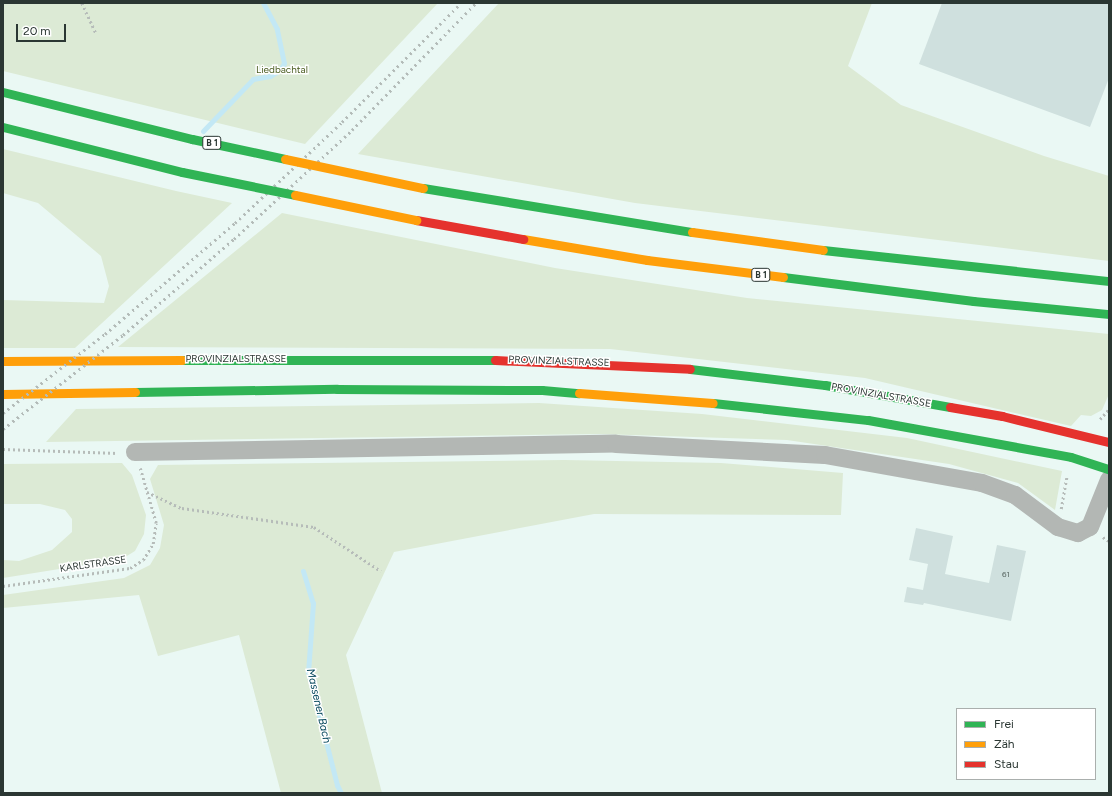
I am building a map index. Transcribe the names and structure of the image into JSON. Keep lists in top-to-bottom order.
{
  "streets": {
    "main road": ["B 1", "PROVINZIALSTRASSE"],
    "path": ["KARLSTRASSE"]
  },
  "water": ["Massener Bach"],
  "parks": ["Liedbachtal"],
  "house_numbers": ["61"],
  "legend": ["Frei", "Zäh", "Stau"],
  "scale_bar": "20 m"
}
